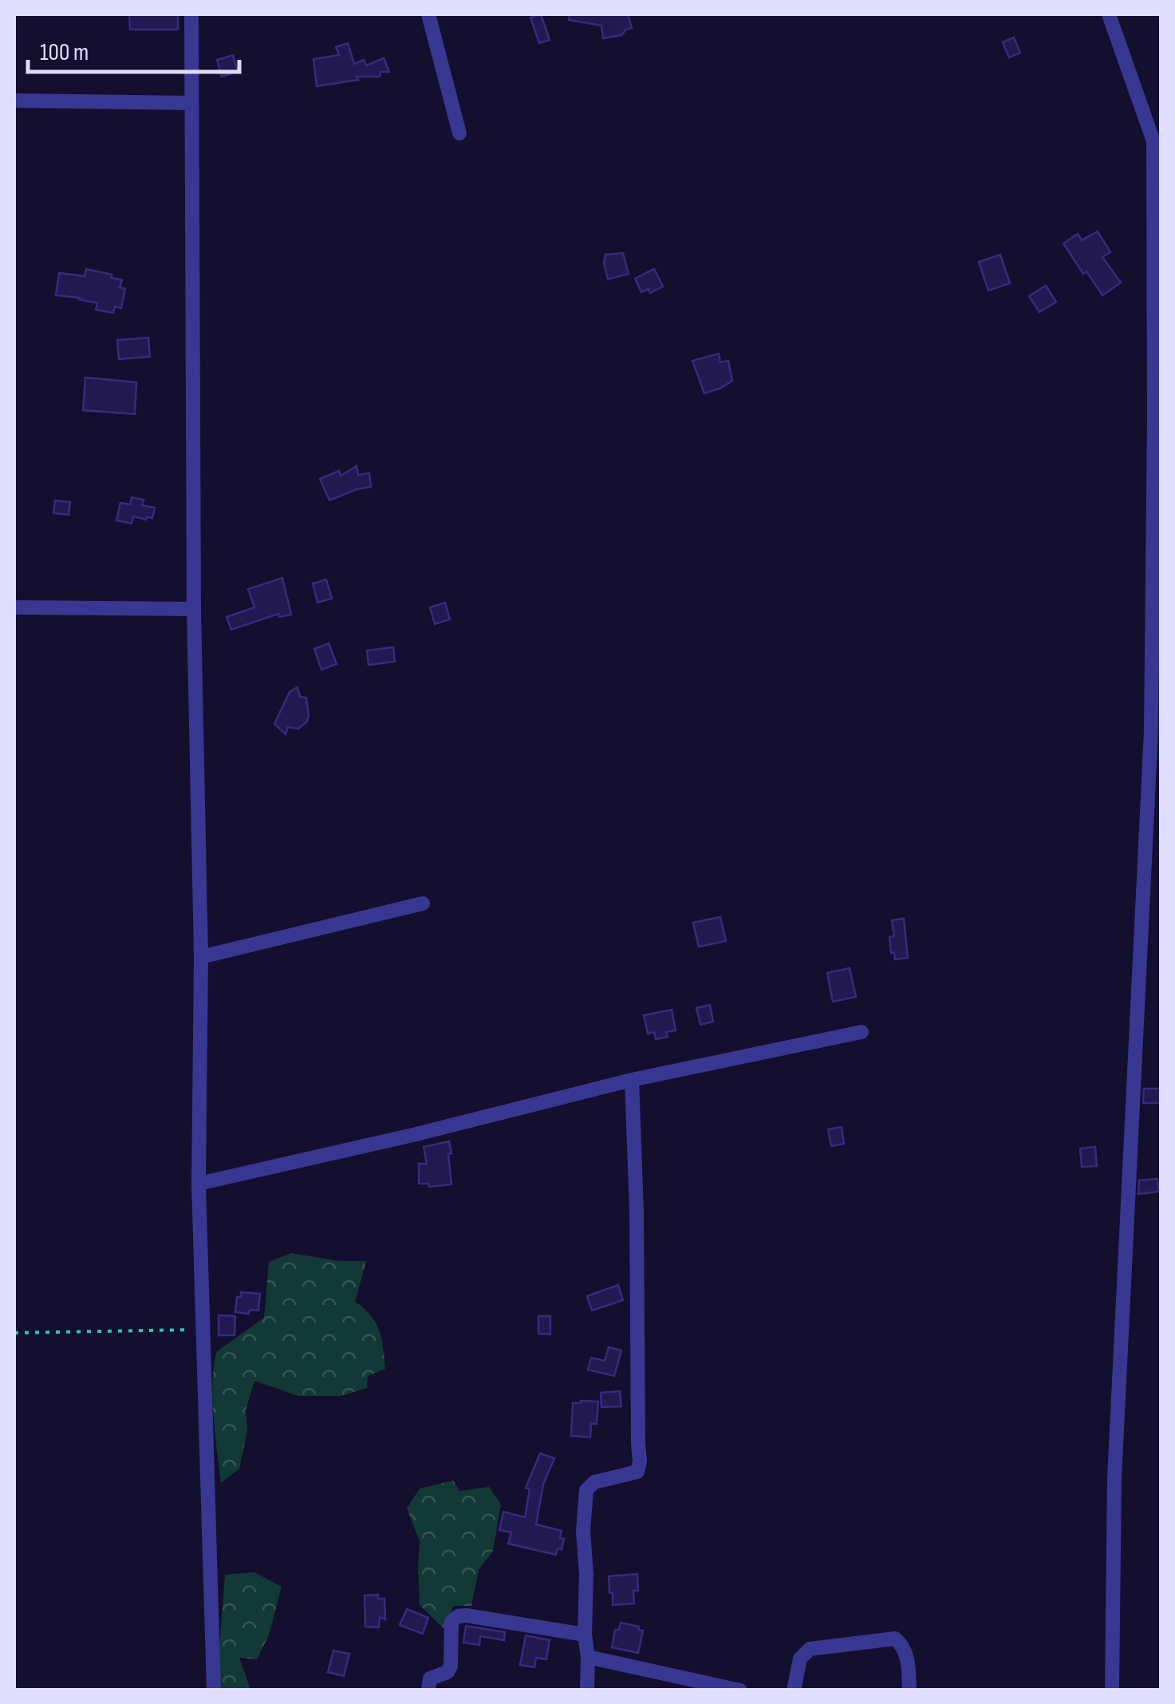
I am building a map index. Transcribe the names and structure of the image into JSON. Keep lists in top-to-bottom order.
{
  "scale_bar": "100 m"
}
